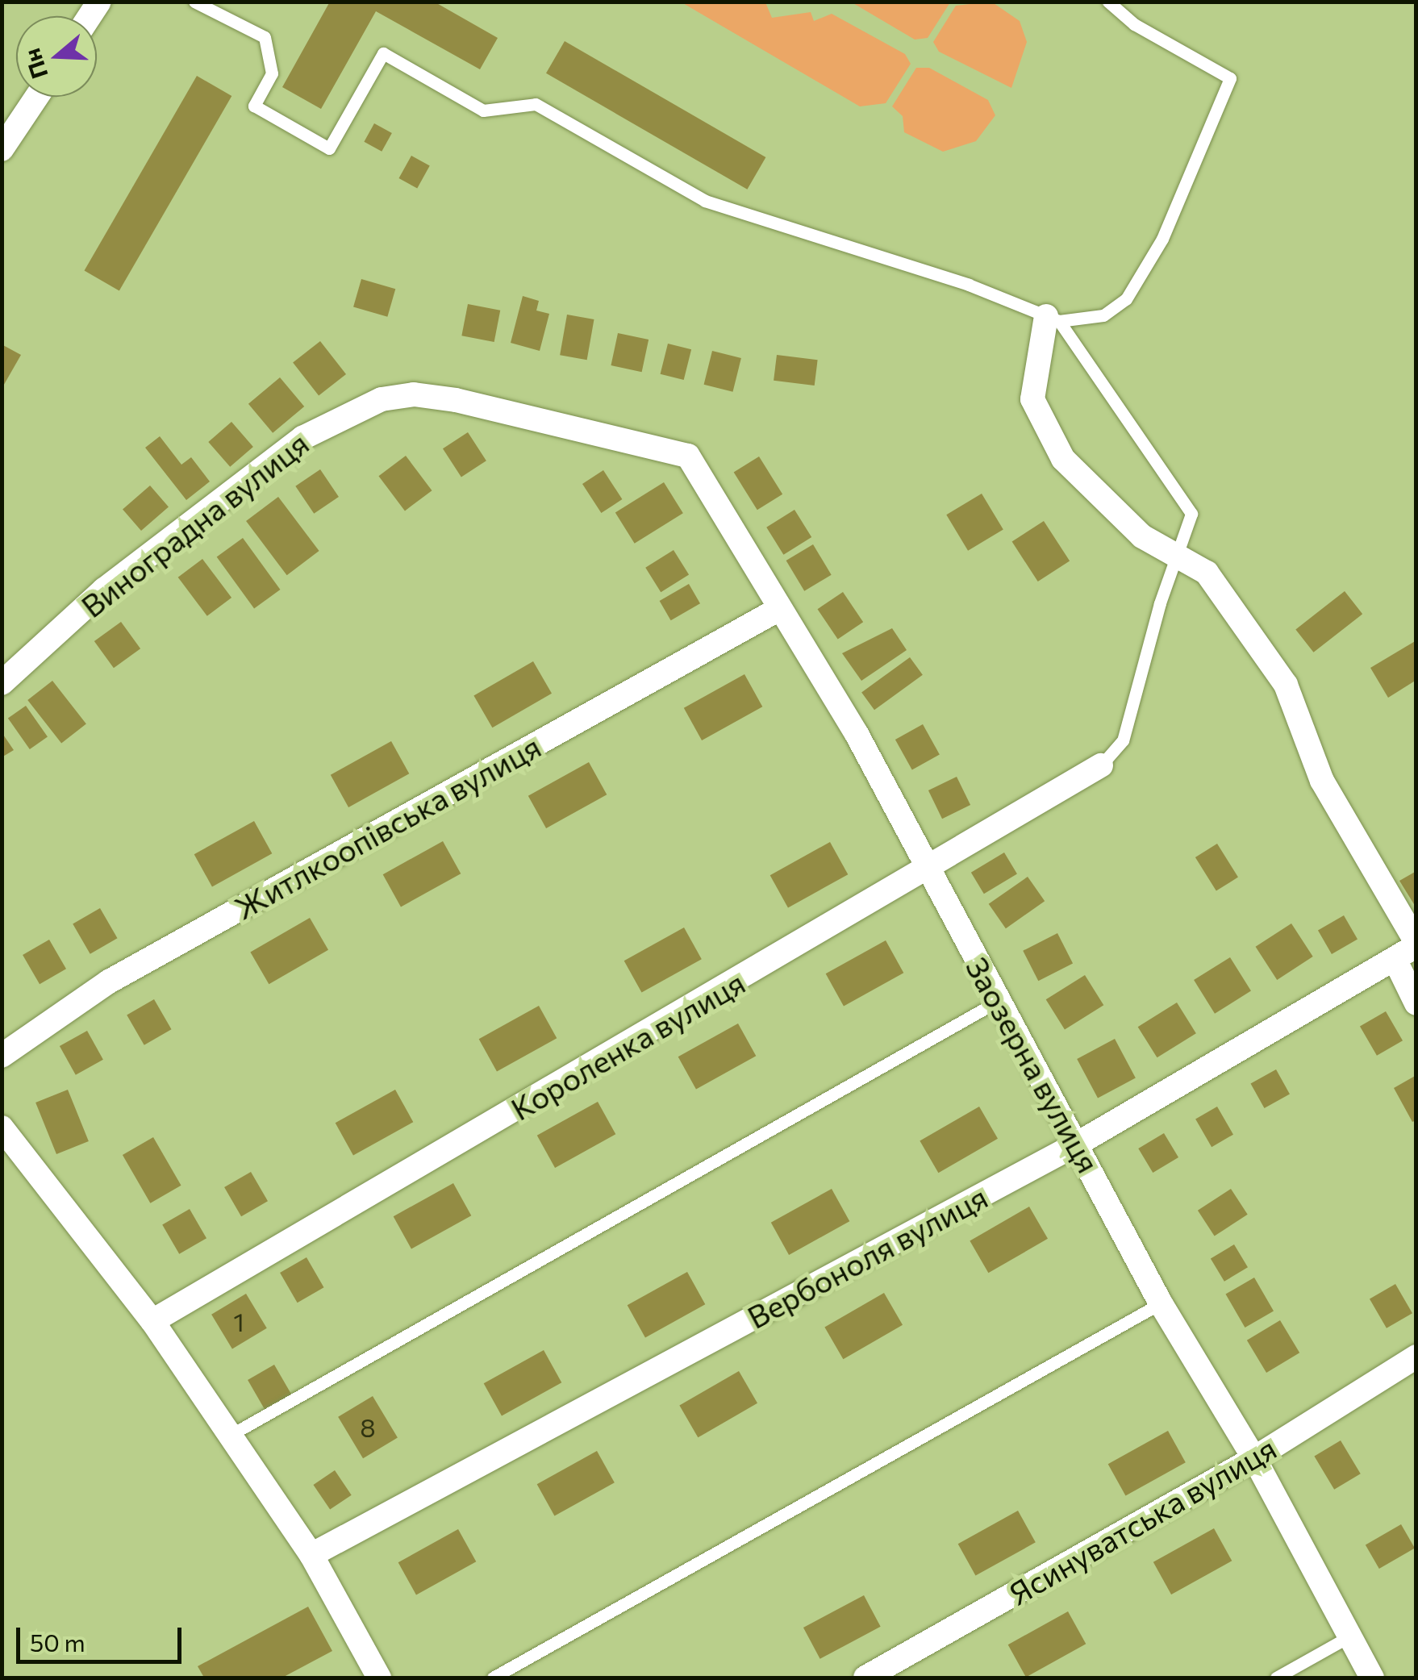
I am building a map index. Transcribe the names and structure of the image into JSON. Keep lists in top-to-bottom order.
{
  "streets": {
    "street": [
      "Виноградна вулиця",
      "Житлкоопівська вулиця",
      "Короленка вулиця",
      "Заозерна вулиця",
      "Вербоноля вулиця",
      "Ясинуватська вулиця"
    ]
  },
  "crossings": [
    ["Виноградна вулиця", "Заозерна вулиця"],
    ["Житлкоопівська вулиця", "Заозерна вулиця"],
    ["Короленка вулиця", "Заозерна вулиця"],
    ["Заозерна вулиця", "Вербоноля вулиця"],
    ["Заозерна вулиця", "Ясинуватська вулиця"]
  ],
  "house_numbers": ["1", "8"],
  "scale_bar": "50 m",
  "north": "left"
}
